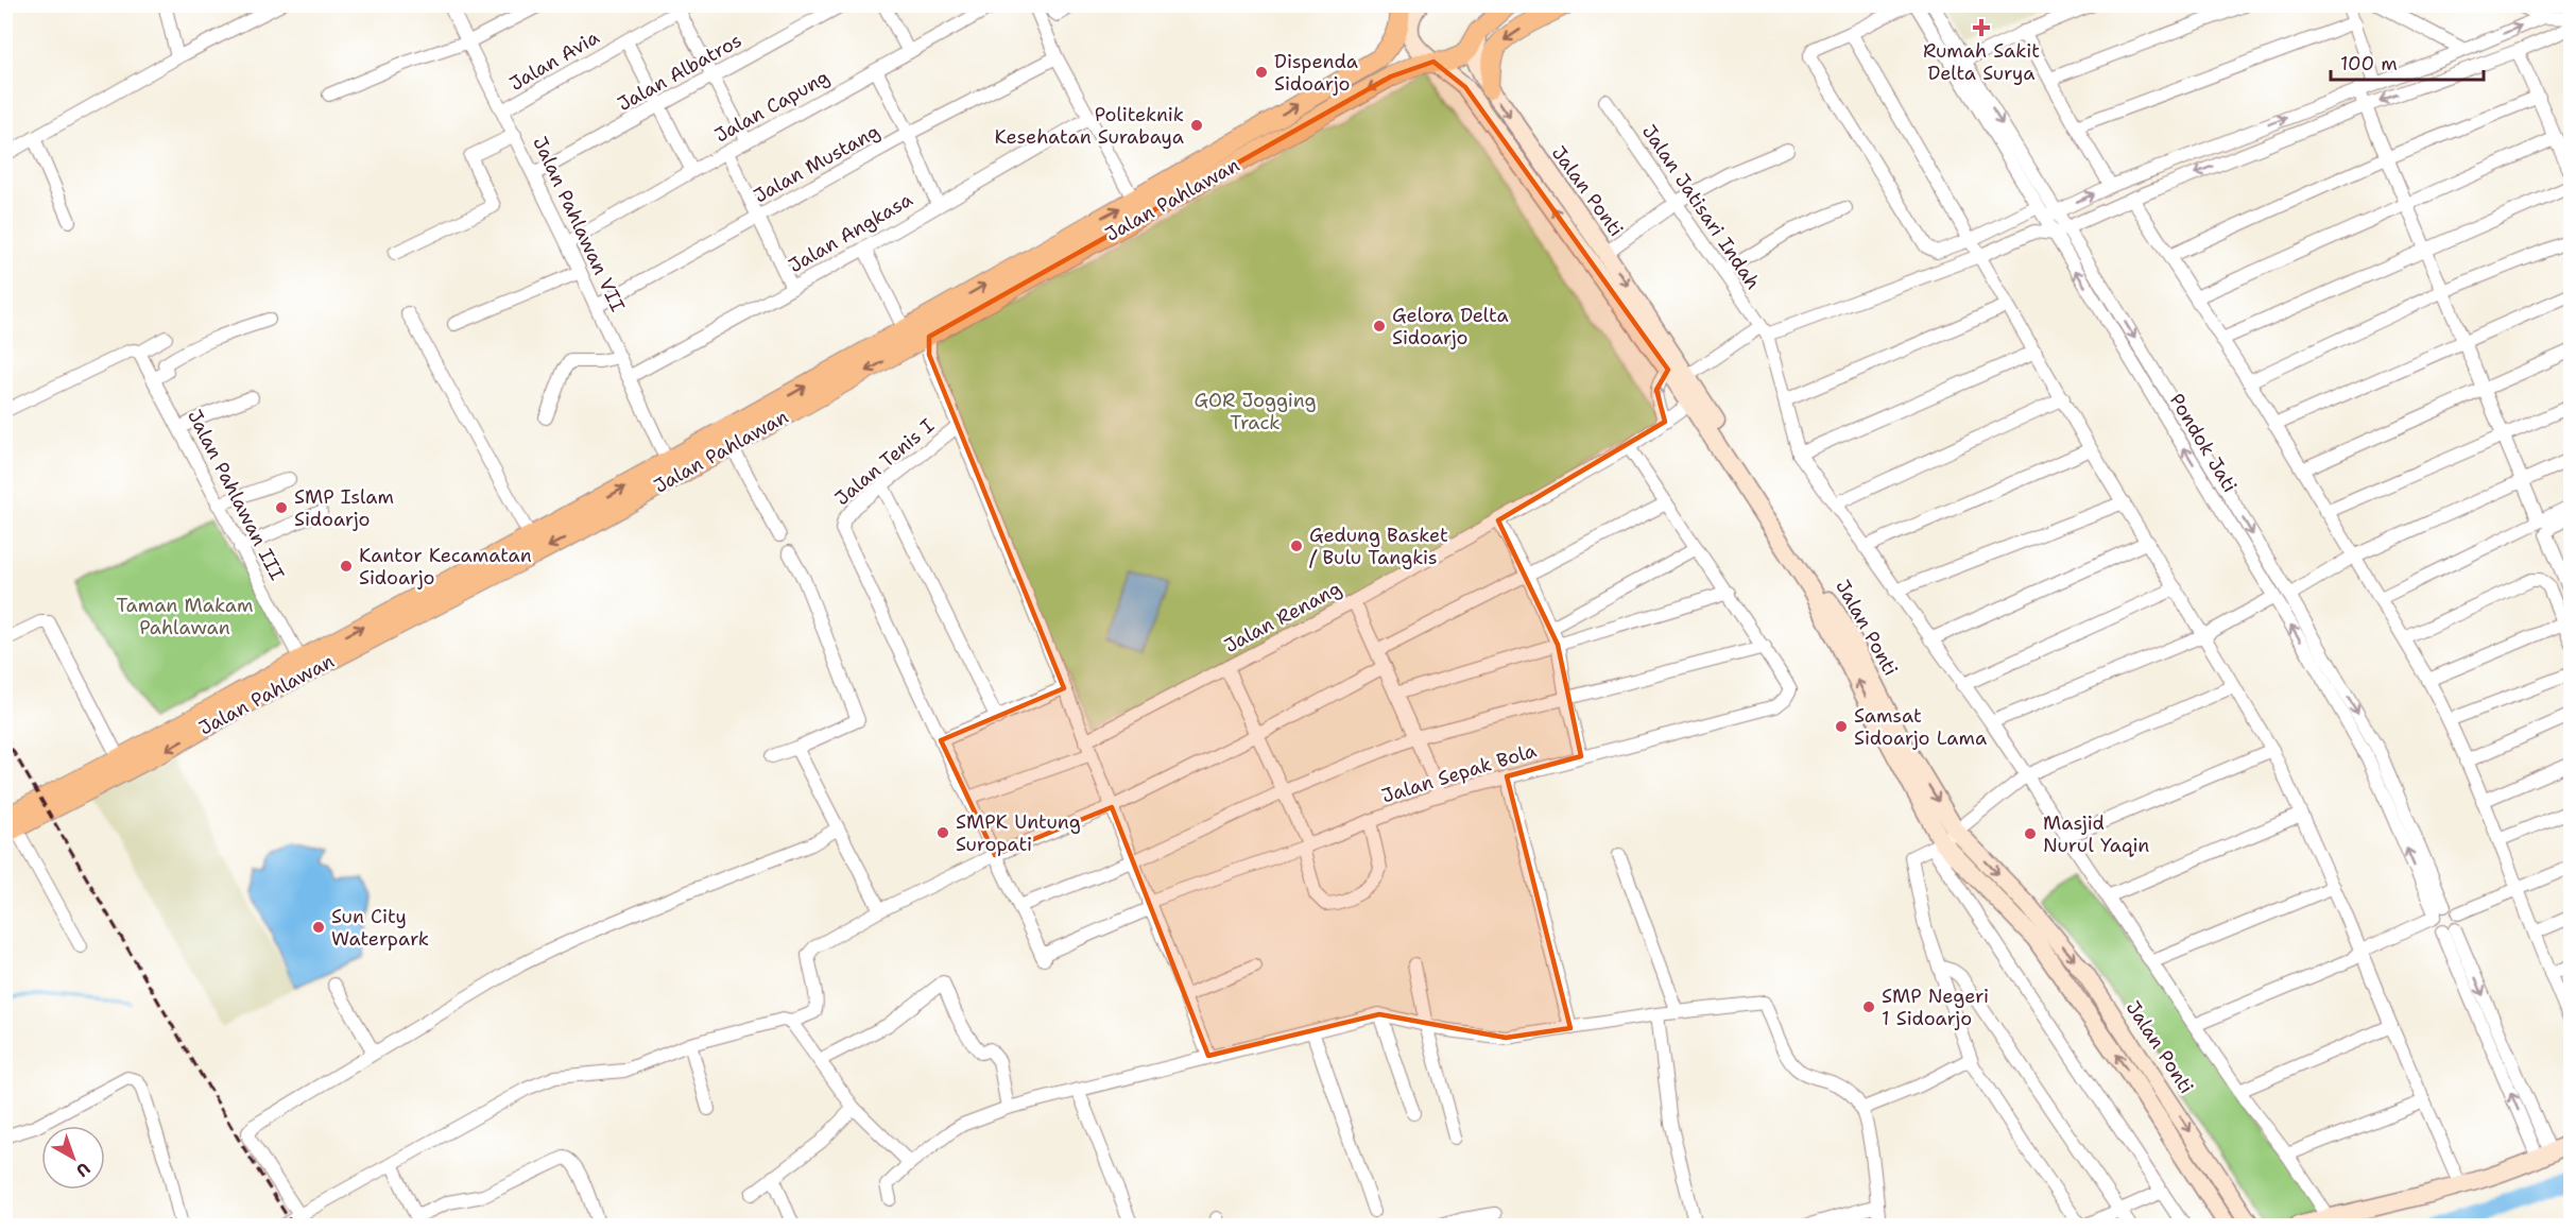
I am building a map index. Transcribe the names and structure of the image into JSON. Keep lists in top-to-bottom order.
{
  "streets": {
    "main road": ["Jalan Ponti", "Jalan Pahlawan"],
    "street": [
      "Jalan Avia",
      "Jalan Albatros",
      "Jalan Capung",
      "Jalan Mustang",
      "Jalan Jatisari Indah",
      "Jalan Pahlawan VII",
      "Jalan Angkasa",
      "Pondok Jati",
      "Jalan Tenis I",
      "Jalan Pahlawan III",
      "Jalan Renang",
      "Jalan Sepak Bola"
    ]
  },
  "crossings": [
    ["Jalan Avia", "Jalan Pahlawan VII"],
    ["Jalan Albatros", "Jalan Pahlawan VII"],
    ["Jalan Capung", "Jalan Pahlawan VII"],
    ["Jalan Mustang", "Jalan Pahlawan VII"],
    ["Jalan Ponti", "Jalan Pahlawan"],
    ["Jalan Ponti", "Jalan Renang"],
    ["Jalan Pahlawan", "Jalan Pahlawan VII"],
    ["Jalan Pahlawan", "Jalan Pahlawan III"],
    ["Jalan Pahlawan VII", "Jalan Angkasa"]
  ],
  "parks": ["GOR Jogging Track", "Taman Makam Pahlawan"],
  "places": {
    "health": ["Rumah Sakit Delta Surya"],
    "other": [
      "Dispenda Sidoarjo",
      "Politeknik Kesehatan Surabaya",
      "Gelora Delta Sidoarjo",
      "SMP Islam Sidoarjo",
      "Gedung Basket / Bulu Tangkis",
      "Kantor Kecamatan Sidoarjo",
      "Samsat Sidoarjo Lama",
      "SMPK Untung Suropati",
      "Masjid Nurul Yaqin",
      "Sun City Waterpark",
      "SMP Negeri 1 Sidoarjo"
    ]
  },
  "scale_bar": "100 m",
  "north": "bottom right"
}
